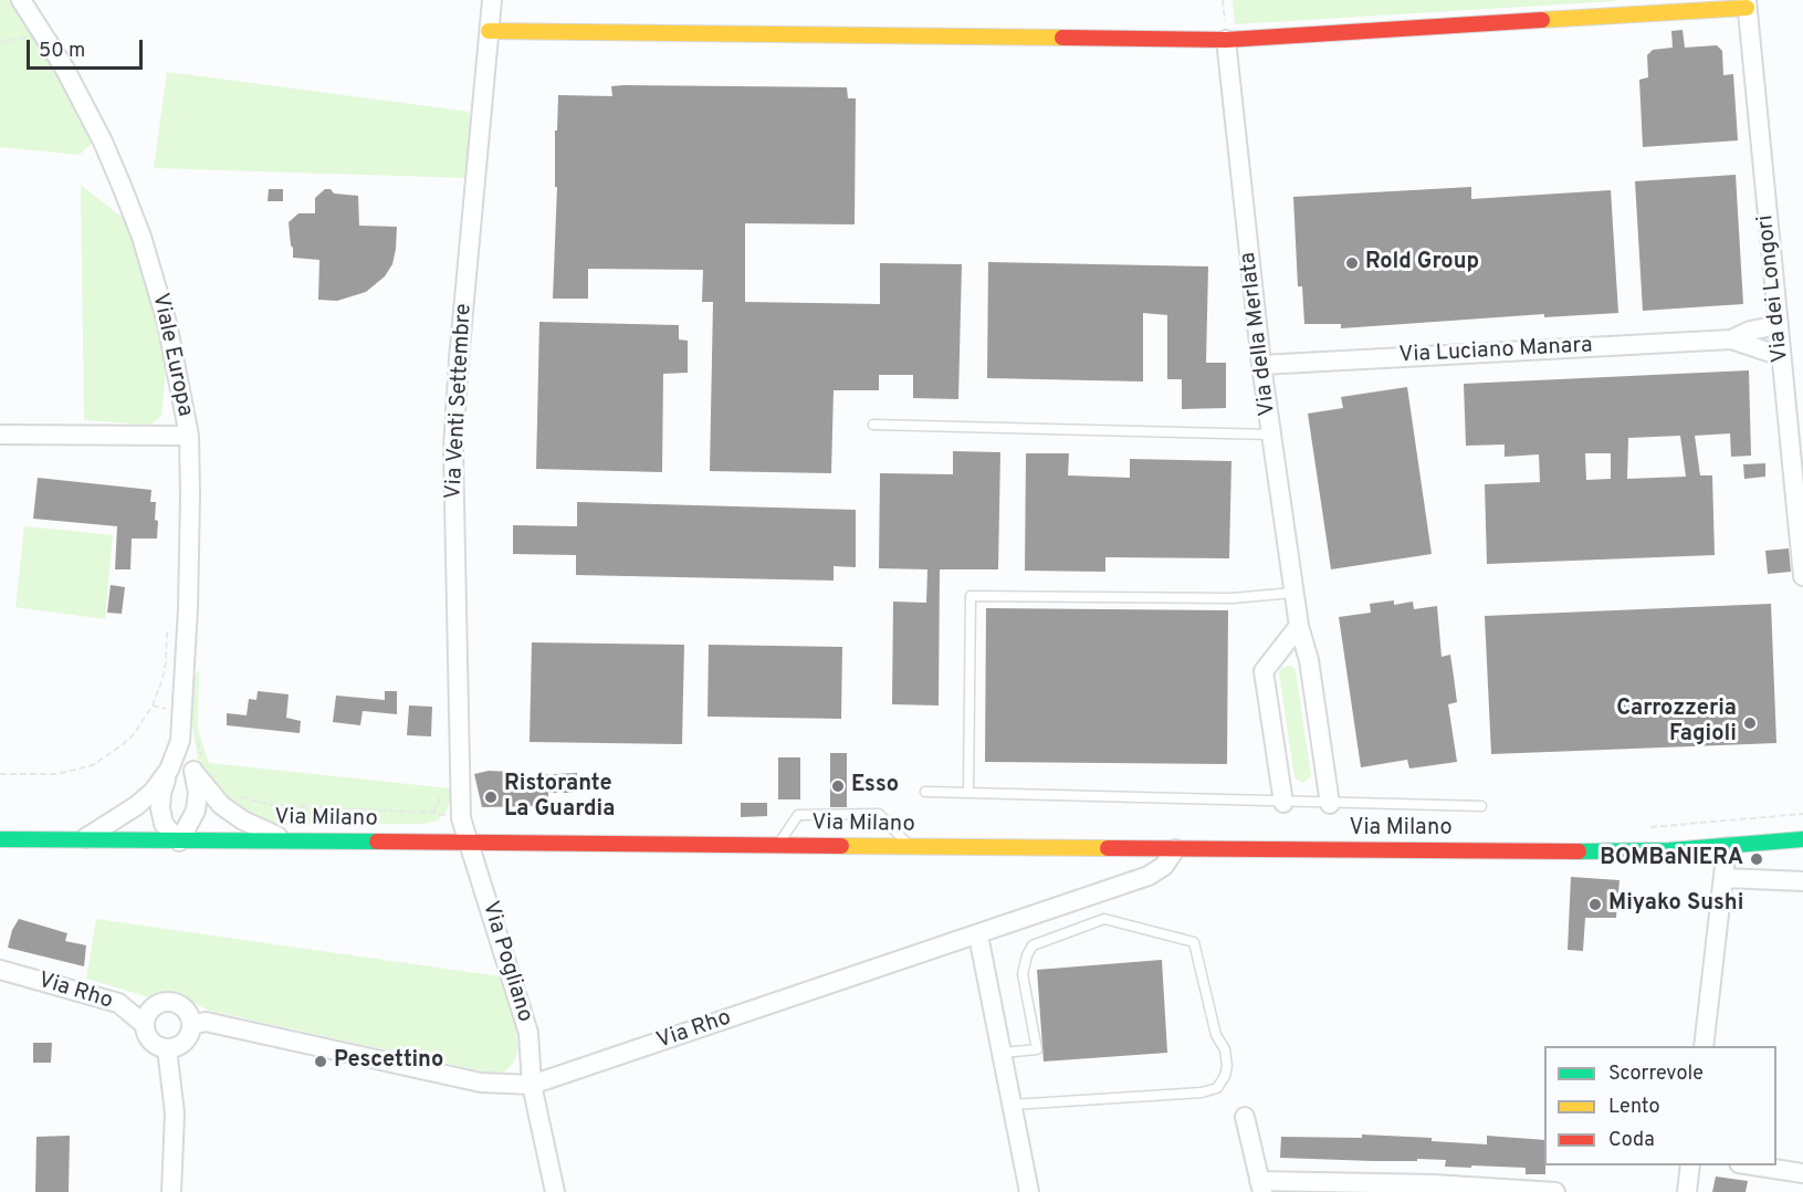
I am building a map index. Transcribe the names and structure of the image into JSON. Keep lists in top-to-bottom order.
{
  "streets": {
    "main road": ["Via Milano"],
    "street": [
      "Via dei Longori",
      "Via della Merlata",
      "Via Luciano Manara",
      "Viale Europa",
      "Via Venti Settembre",
      "Via Pogliano",
      "Via Rho"
    ]
  },
  "crossings": [
    ["Via dei Longori", "Via Luciano Manara"],
    ["Via della Merlata", "Via Luciano Manara"],
    ["Viale Europa", "Via Milano"],
    ["Via Venti Settembre", "Via Milano"],
    ["Via Venti Settembre", "Via Pogliano"],
    ["Via Milano", "Via Pogliano"],
    ["Via Milano", "Via Rho"],
    ["Via Pogliano", "Via Rho"]
  ],
  "places": [
    "Rold Group",
    "Carrozzeria Fagioli",
    "Esso",
    "Ristorante La Guardia",
    "BOMBaNIERA",
    "Miyako Sushi",
    "Pescettino"
  ],
  "legend": ["Scorrevole", "Lento", "Coda"],
  "scale_bar": "50 m"
}
